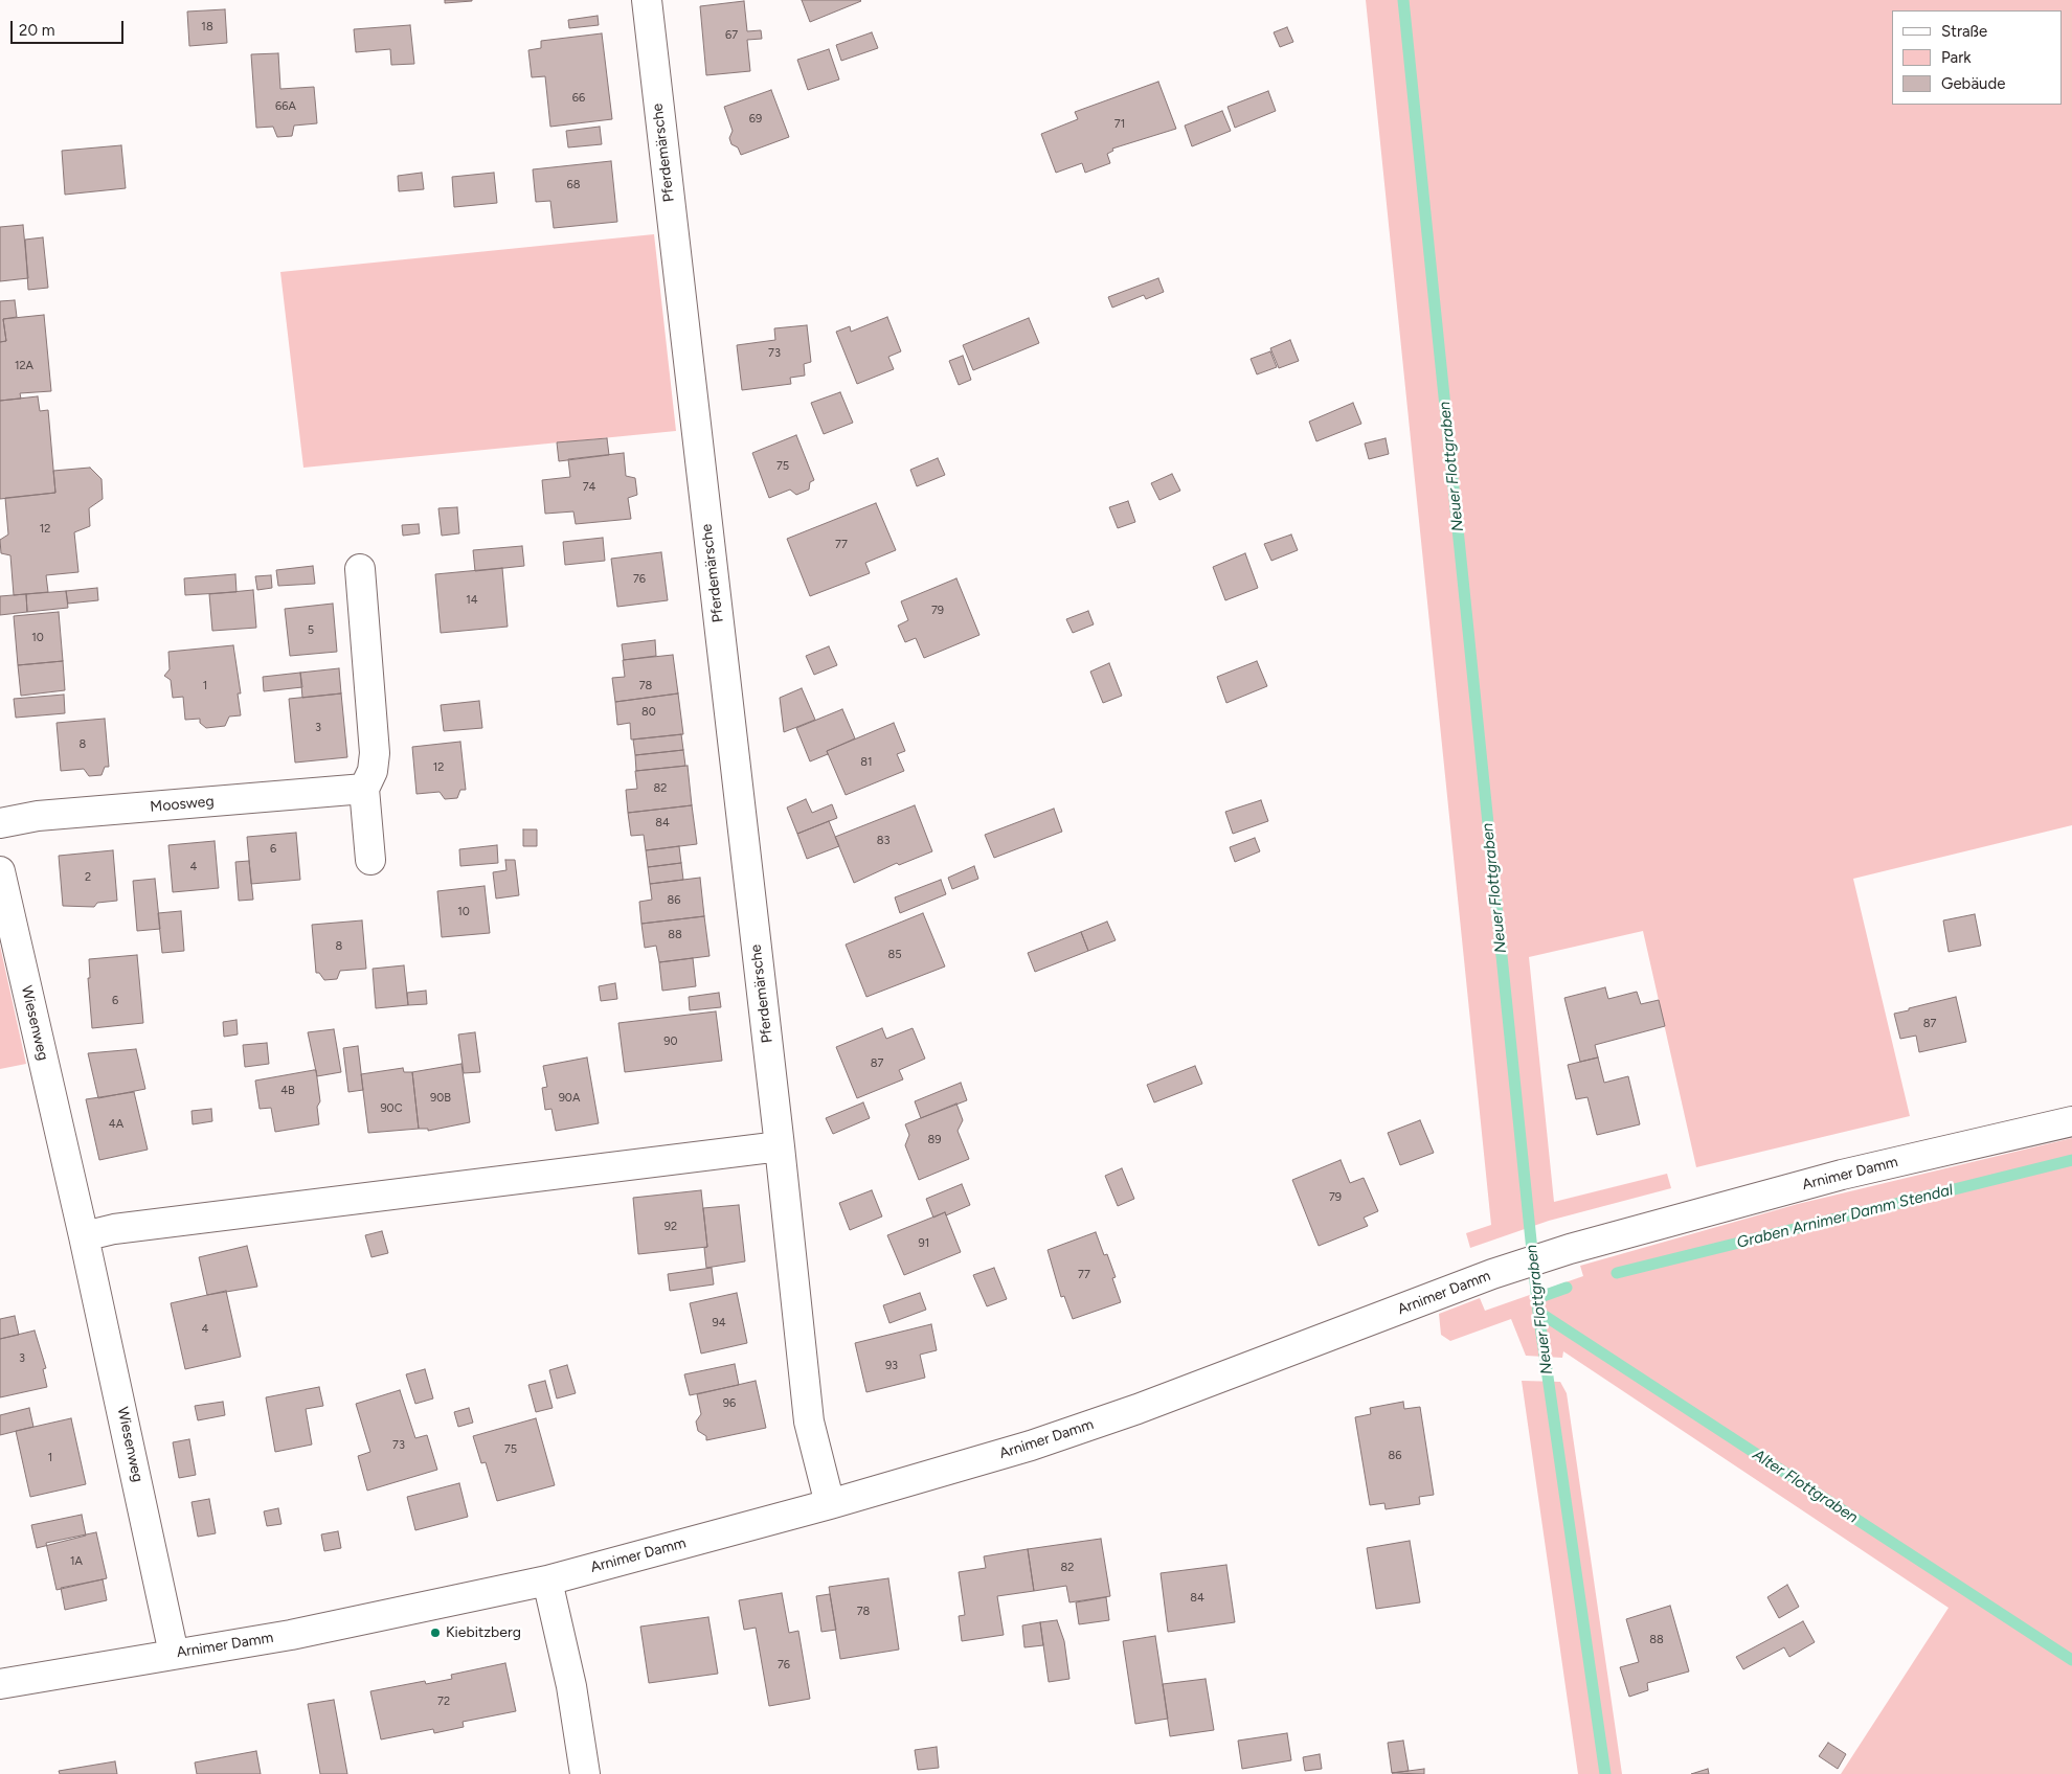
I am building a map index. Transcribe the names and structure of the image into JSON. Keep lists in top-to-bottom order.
{
  "streets": {
    "street": [
      "Pferdemärsche",
      "Moosweg",
      "Wiesenweg",
      "Arnimer Damm"
    ]
  },
  "crossings": [
    ["Pferdemärsche", "Arnimer Damm"],
    ["Wiesenweg", "Arnimer Damm"]
  ],
  "water": ["Neuer Flottgraben", "Graben Arnimer Damm Stendal", "Alter Flottgraben"],
  "places": ["Kiebitzberg"],
  "house_numbers": [
    "18",
    "67",
    "66",
    "66A",
    "69",
    "71",
    "68",
    "73",
    "12A",
    "75",
    "74",
    "12",
    "77",
    "76",
    "14",
    "79",
    "5",
    "10",
    "1",
    "78",
    "80",
    "3",
    "8",
    "81",
    "12",
    "82",
    "84",
    "83",
    "6",
    "4",
    "2",
    "86",
    "10",
    "88",
    "8",
    "85",
    "6",
    "87",
    "90",
    "87",
    "4B",
    "90B",
    "90A",
    "90C",
    "4A",
    "89",
    "79",
    "92",
    "91",
    "77",
    "94",
    "4",
    "3",
    "93",
    "96",
    "73",
    "75",
    "86",
    "1",
    "1A",
    "82",
    "84",
    "78",
    "88",
    "76",
    "72"
  ],
  "legend": ["Straße", "Park", "Gebäude"],
  "scale_bar": "20 m"
}
